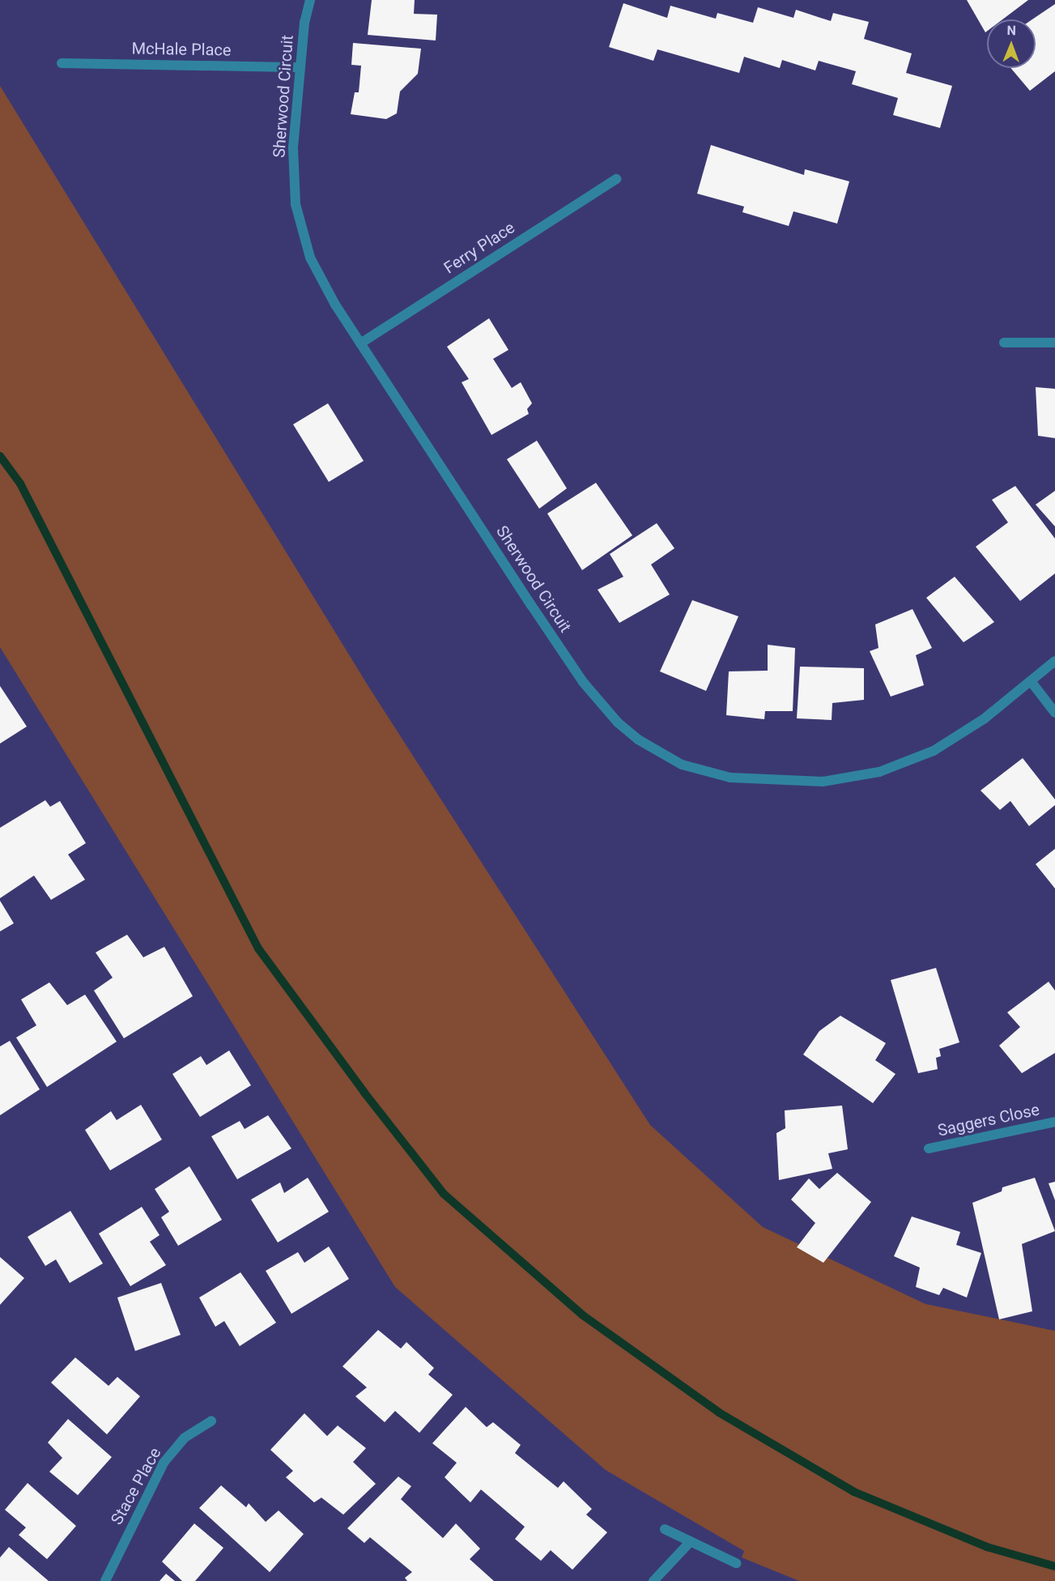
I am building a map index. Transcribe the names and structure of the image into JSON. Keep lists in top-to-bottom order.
{
  "streets": {
    "street": [
      "McHale Place",
      "Sherwood Circuit",
      "Ferry Place",
      "Saggers Close",
      "Stace Place"
    ]
  },
  "crossings": [
    ["McHale Place", "Sherwood Circuit"],
    ["Sherwood Circuit", "Ferry Place"]
  ],
  "north": "top"
}
